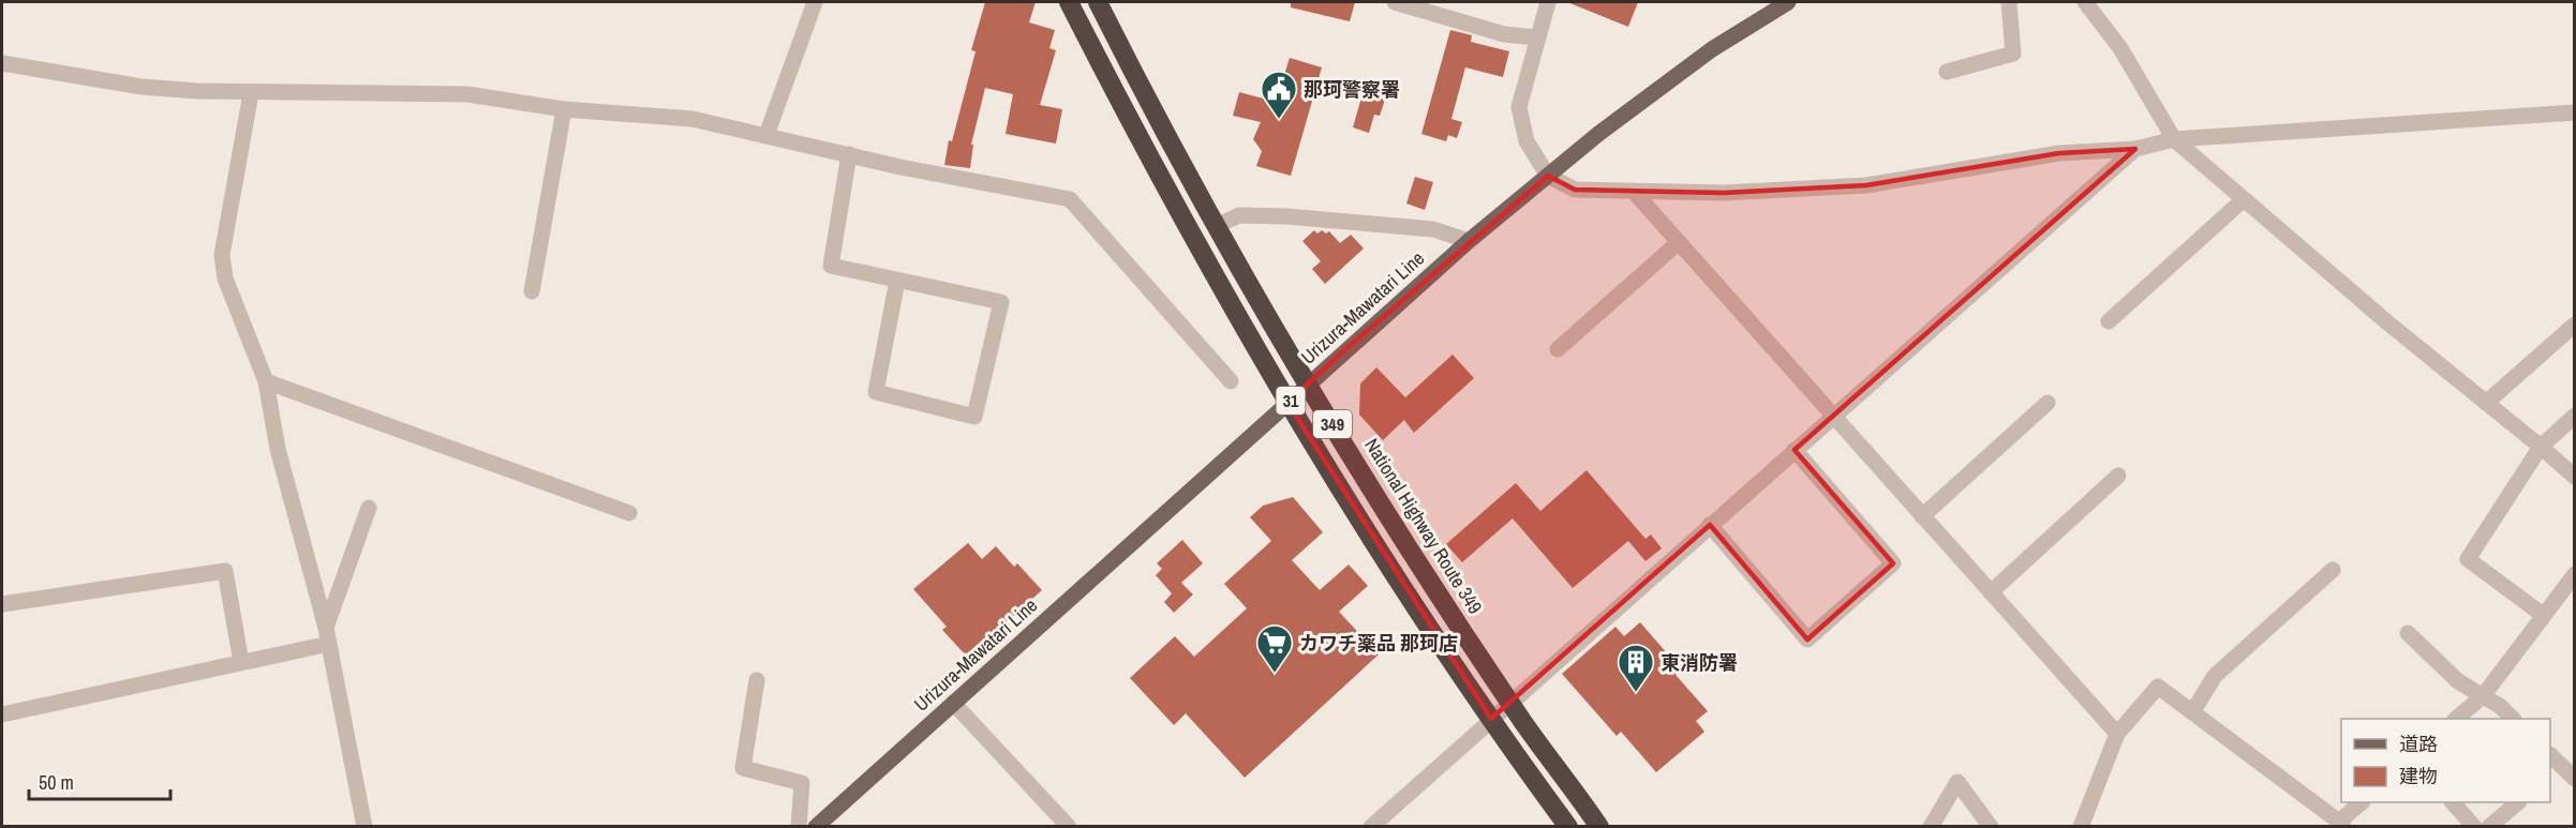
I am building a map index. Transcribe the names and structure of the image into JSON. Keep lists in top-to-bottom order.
{
  "streets": {
    "highway": ["349", "National Highway Route 349"],
    "main road": ["Urizura-Mawatari Line", "31"]
  },
  "crossings": [
    ["Urizura-Mawatari Line", "349"],
    ["Urizura-Mawatari Line", "National Highway Route 349"]
  ],
  "places": {
    "public building": ["那珂警察署"],
    "supermarket": ["カワチ薬品 那珂店"],
    "building": ["東消防署"]
  },
  "legend": ["道路", "建物"],
  "scale_bar": "50 m"
}
